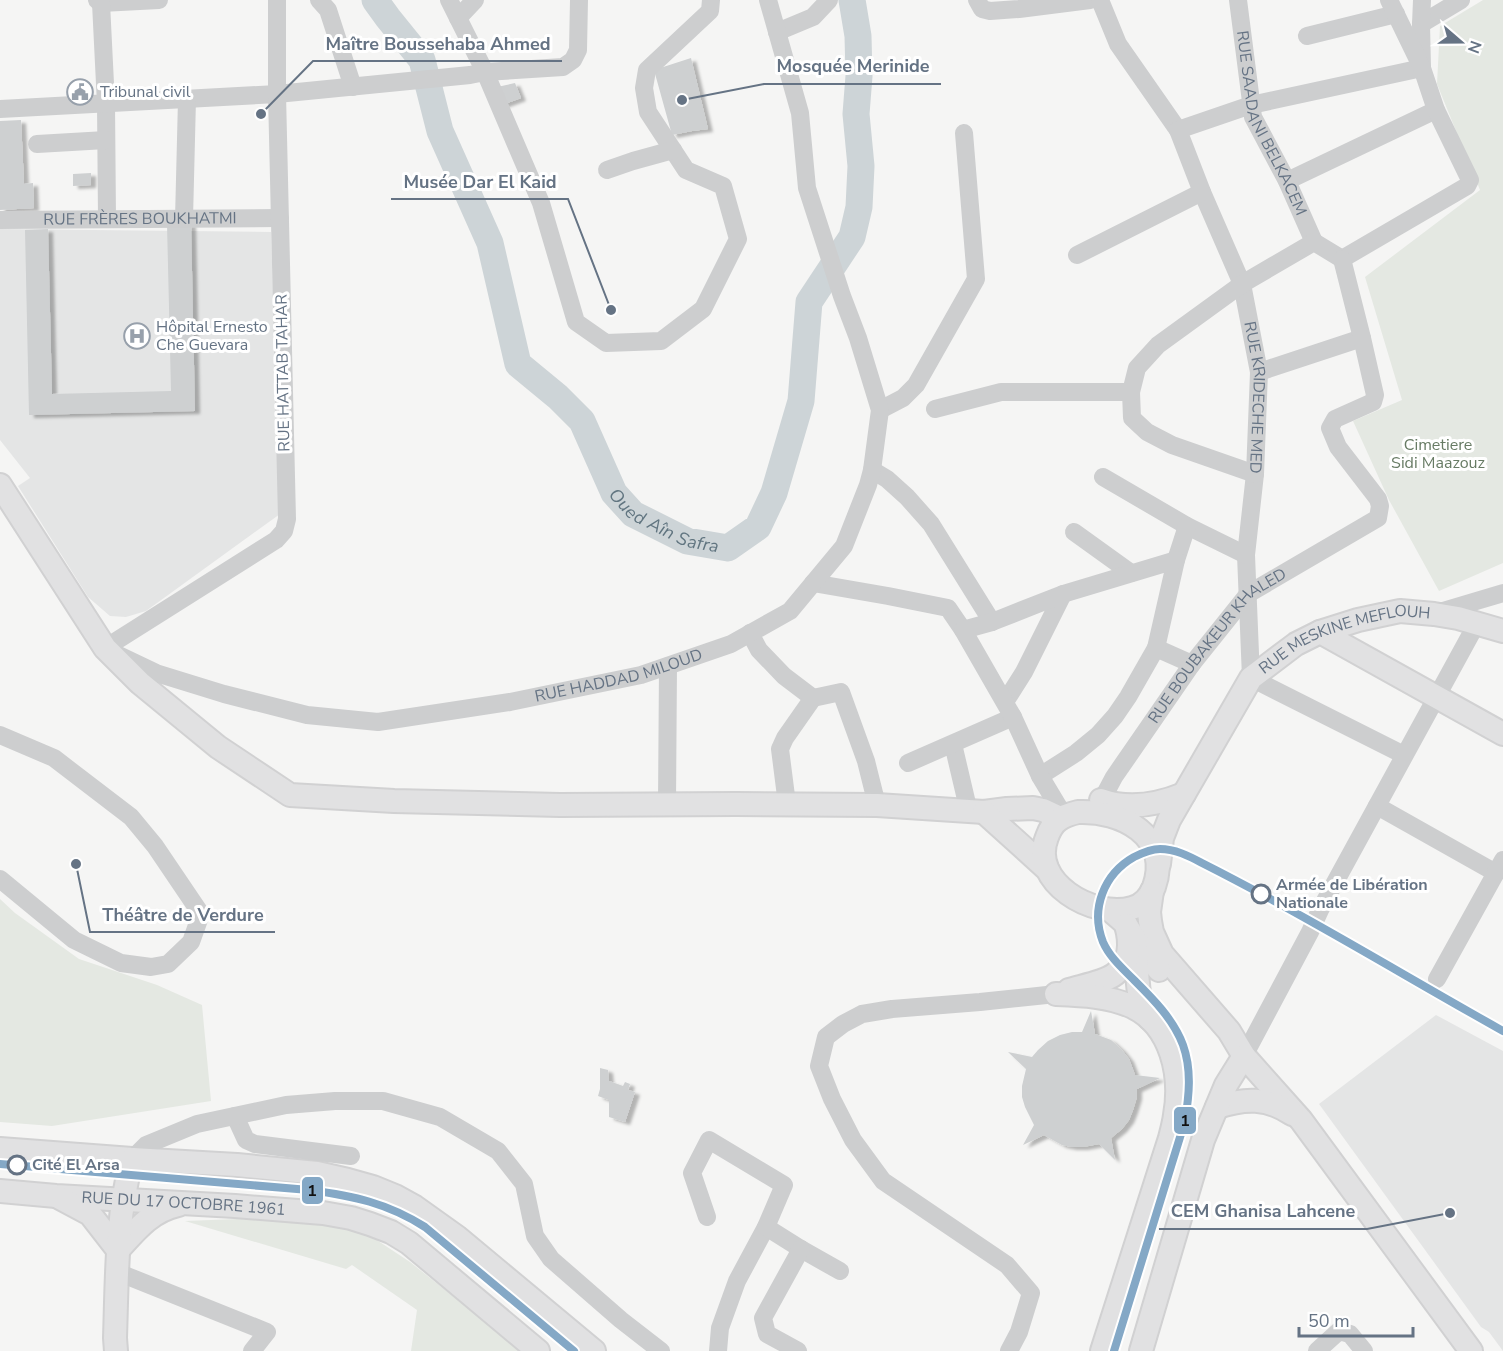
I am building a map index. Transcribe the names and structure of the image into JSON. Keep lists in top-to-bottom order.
{
  "streets": {
    "main road": ["RUE MESKINE MEFLOUH", "RUE DU 17 OCTOBRE 1961"],
    "street": [
      "RUE SAADANI BELKACEM",
      "RUE FRÈRES BOUKHATMI",
      "RUE HATTAB TAHAR",
      "RUE KRIDECHE MED",
      "RUE BOUBAKEUR KHALED",
      "RUE HADDAD MILOUD"
    ]
  },
  "crossings": [
    ["RUE FRÈRES BOUKHATMI", "RUE HATTAB TAHAR"],
    ["RUE HATTAB TAHAR", "RUE HADDAD MILOUD"],
    ["RUE KRIDECHE MED", "RUE MESKINE MEFLOUH"],
    ["RUE KRIDECHE MED", "RUE BOUBAKEUR KHALED"],
    ["RUE MESKINE MEFLOUH", "RUE BOUBAKEUR KHALED"]
  ],
  "water": ["Oued Aîn Safra"],
  "parks": ["Cimetiere Sidi Maazouz"],
  "places": {
    "public building": ["Tribunal civil"],
    "other": [
      "Mosquée Merinide",
      "Maître Boussehaba Ahmed",
      "Musée Dar El Kaid",
      "Théâtre de Verdure",
      "Armée de Libération Nationale",
      "Cité El Arsa",
      "CEM Ghanisa Lahcene"
    ],
    "hospital": ["Hôpital Ernesto Che Guevara"]
  },
  "lines": ["transit line 1"],
  "scale_bar": "50 m",
  "north": "right"
}
